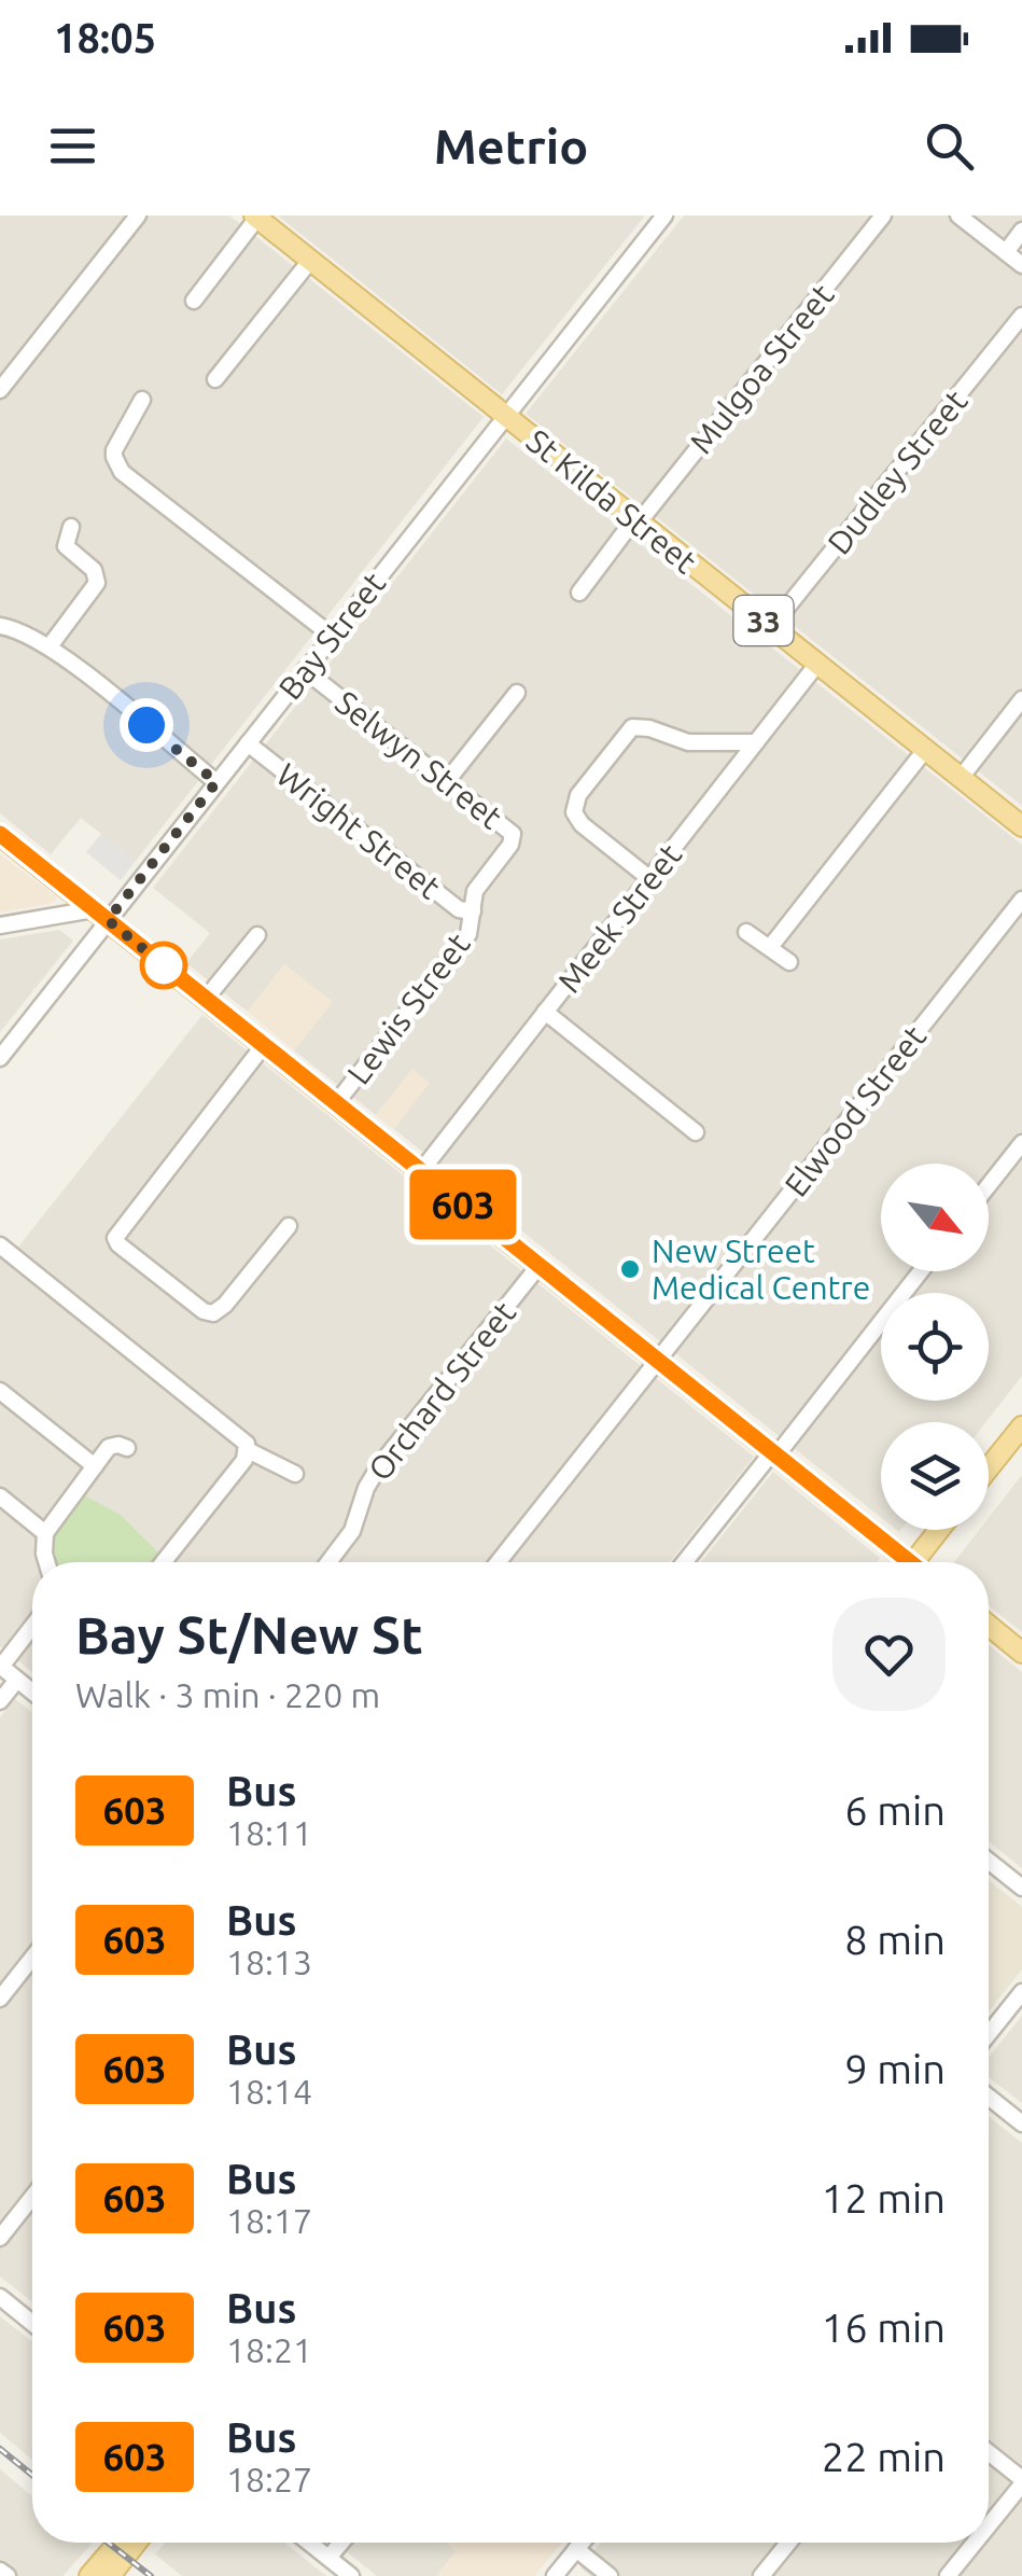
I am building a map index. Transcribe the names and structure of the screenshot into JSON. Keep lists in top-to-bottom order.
{
  "streets": {
    "main road": ["St Kilda Street", "33"],
    "street": [
      "Mulgoa Street",
      "Dudley Street",
      "Bay Street",
      "Selwyn Street",
      "Wright Street",
      "Meek Street",
      "Lewis Street",
      "Elwood Street",
      "Orchard Street"
    ]
  },
  "crossings": [
    ["Mulgoa Street", "St Kilda Street"],
    ["Dudley Street", "St Kilda Street"],
    ["St Kilda Street", "Bay Street"],
    ["St Kilda Street", "Meek Street"],
    ["Bay Street", "Selwyn Street"],
    ["Bay Street", "Wright Street"],
    ["Selwyn Street", "Wright Street"],
    ["Selwyn Street", "Lewis Street"],
    ["Wright Street", "Lewis Street"]
  ],
  "places": ["New Street Medical Centre"],
  "lines": ["bus line 603"],
  "north": "bottom right",
  "page": {
    "status": "18:05",
    "header": "Metrio",
    "on_map": "603",
    "heading": ["Bay St/New St", "Walk · 3 min · 220 m"],
    "list": [
      {
        "mark": "603",
        "name": "Bus",
        "note": "18:11",
        "value": "6 min"
      },
      {
        "mark": "603",
        "name": "Bus",
        "note": "18:13",
        "value": "8 min"
      },
      {
        "mark": "603",
        "name": "Bus",
        "note": "18:14",
        "value": "9 min"
      },
      {
        "mark": "603",
        "name": "Bus",
        "note": "18:17",
        "value": "12 min"
      },
      {
        "mark": "603",
        "name": "Bus",
        "note": "18:21",
        "value": "16 min"
      },
      {
        "mark": "603",
        "name": "Bus",
        "note": "18:27",
        "value": "22 min"
      }
    ]
  }
}
